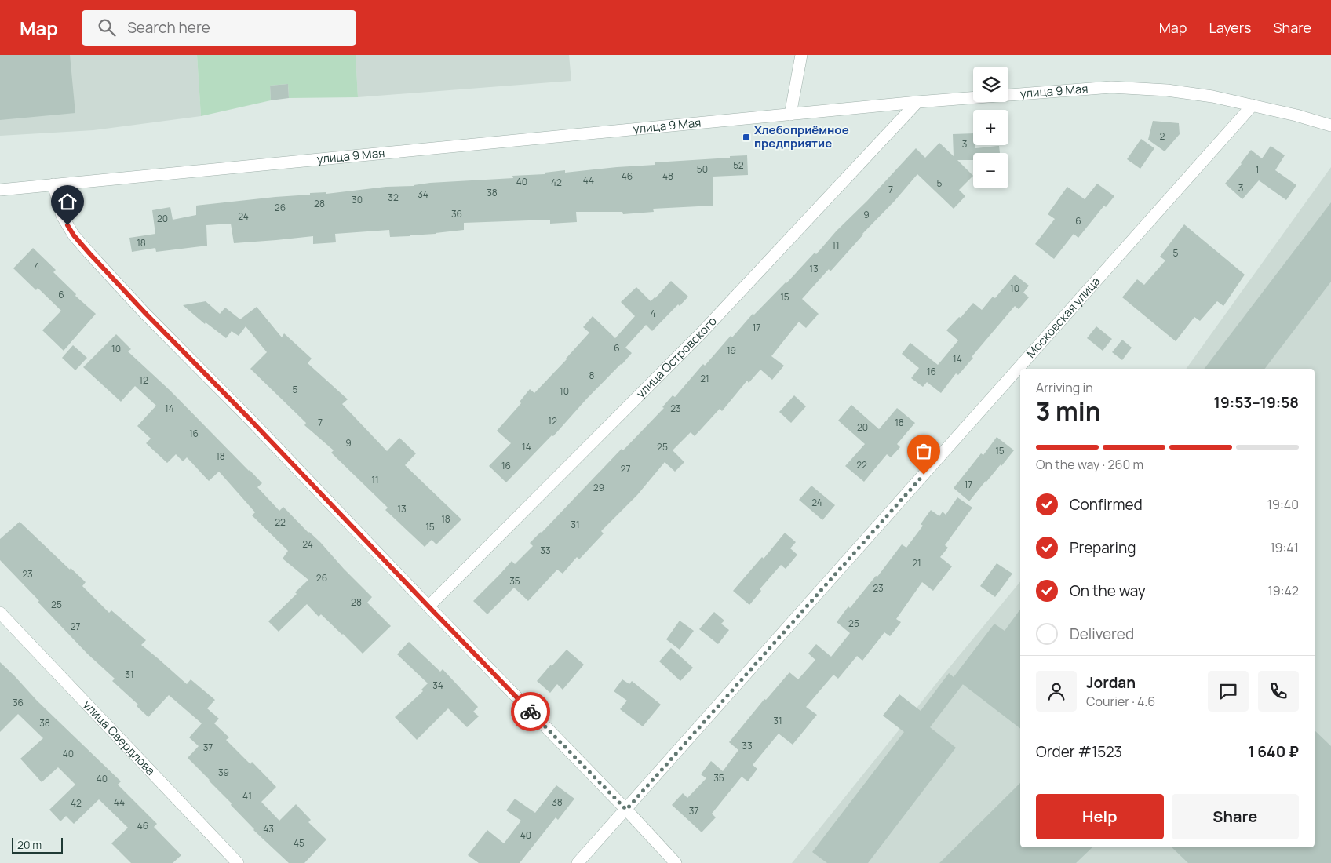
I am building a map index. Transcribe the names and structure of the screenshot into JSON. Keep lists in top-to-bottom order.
{
  "streets": {
    "street": [
      "улица 9 Мая",
      "Московская улица",
      "улица Островского",
      "улица Свердлова"
    ]
  },
  "crossings": [
    ["улица 9 Мая", "Московская улица"],
    ["улица 9 Мая", "улица Островского"]
  ],
  "places": {
    "transit": ["Хлебоприёмное предприятие"]
  },
  "house_numbers": [
    "2",
    "3",
    "52",
    "50",
    "1",
    "46",
    "48",
    "44",
    "40",
    "42",
    "5",
    "3",
    "7",
    "38",
    "34",
    "32",
    "30",
    "28",
    "26",
    "36",
    "9",
    "24",
    "20",
    "6",
    "18",
    "11",
    "5",
    "4",
    "13",
    "10",
    "6",
    "15",
    "4",
    "17",
    "6",
    "10",
    "19",
    "14",
    "16",
    "8",
    "21",
    "12",
    "5",
    "10",
    "14",
    "23",
    "12",
    "7",
    "18",
    "20",
    "16",
    "9",
    "14",
    "25",
    "15",
    "18",
    "22",
    "16",
    "27",
    "11",
    "17",
    "29",
    "24",
    "13",
    "18",
    "22",
    "31",
    "15",
    "24",
    "33",
    "21",
    "23",
    "26",
    "35",
    "23",
    "28",
    "25",
    "25",
    "27",
    "31",
    "34",
    "36",
    "31",
    "38",
    "33",
    "37",
    "40",
    "39",
    "35",
    "40",
    "41",
    "44",
    "38",
    "42",
    "37",
    "46",
    "43",
    "40",
    "45"
  ],
  "scale_bar": "20 m",
  "page": {
    "header": "Map",
    "search": "Search here",
    "nav": ["Map", "Layers", "Share"],
    "map_buttons": ["+", "−"],
    "heading": ["3 min", "Arriving in", "19:53–19:58"],
    "panel": [
      "Jordan",
      "Courier · 4.6",
      "Order #1523",
      "1 640 ₽"
    ],
    "bar": "On the way · 260 m",
    "list": [
      ["Confirmed", "19:40"],
      ["Preparing", "19:41"],
      ["On the way", "19:42"],
      "Delivered"
    ],
    "buttons": ["Help", "Share"],
    "scale": "20 m"
  }
}
